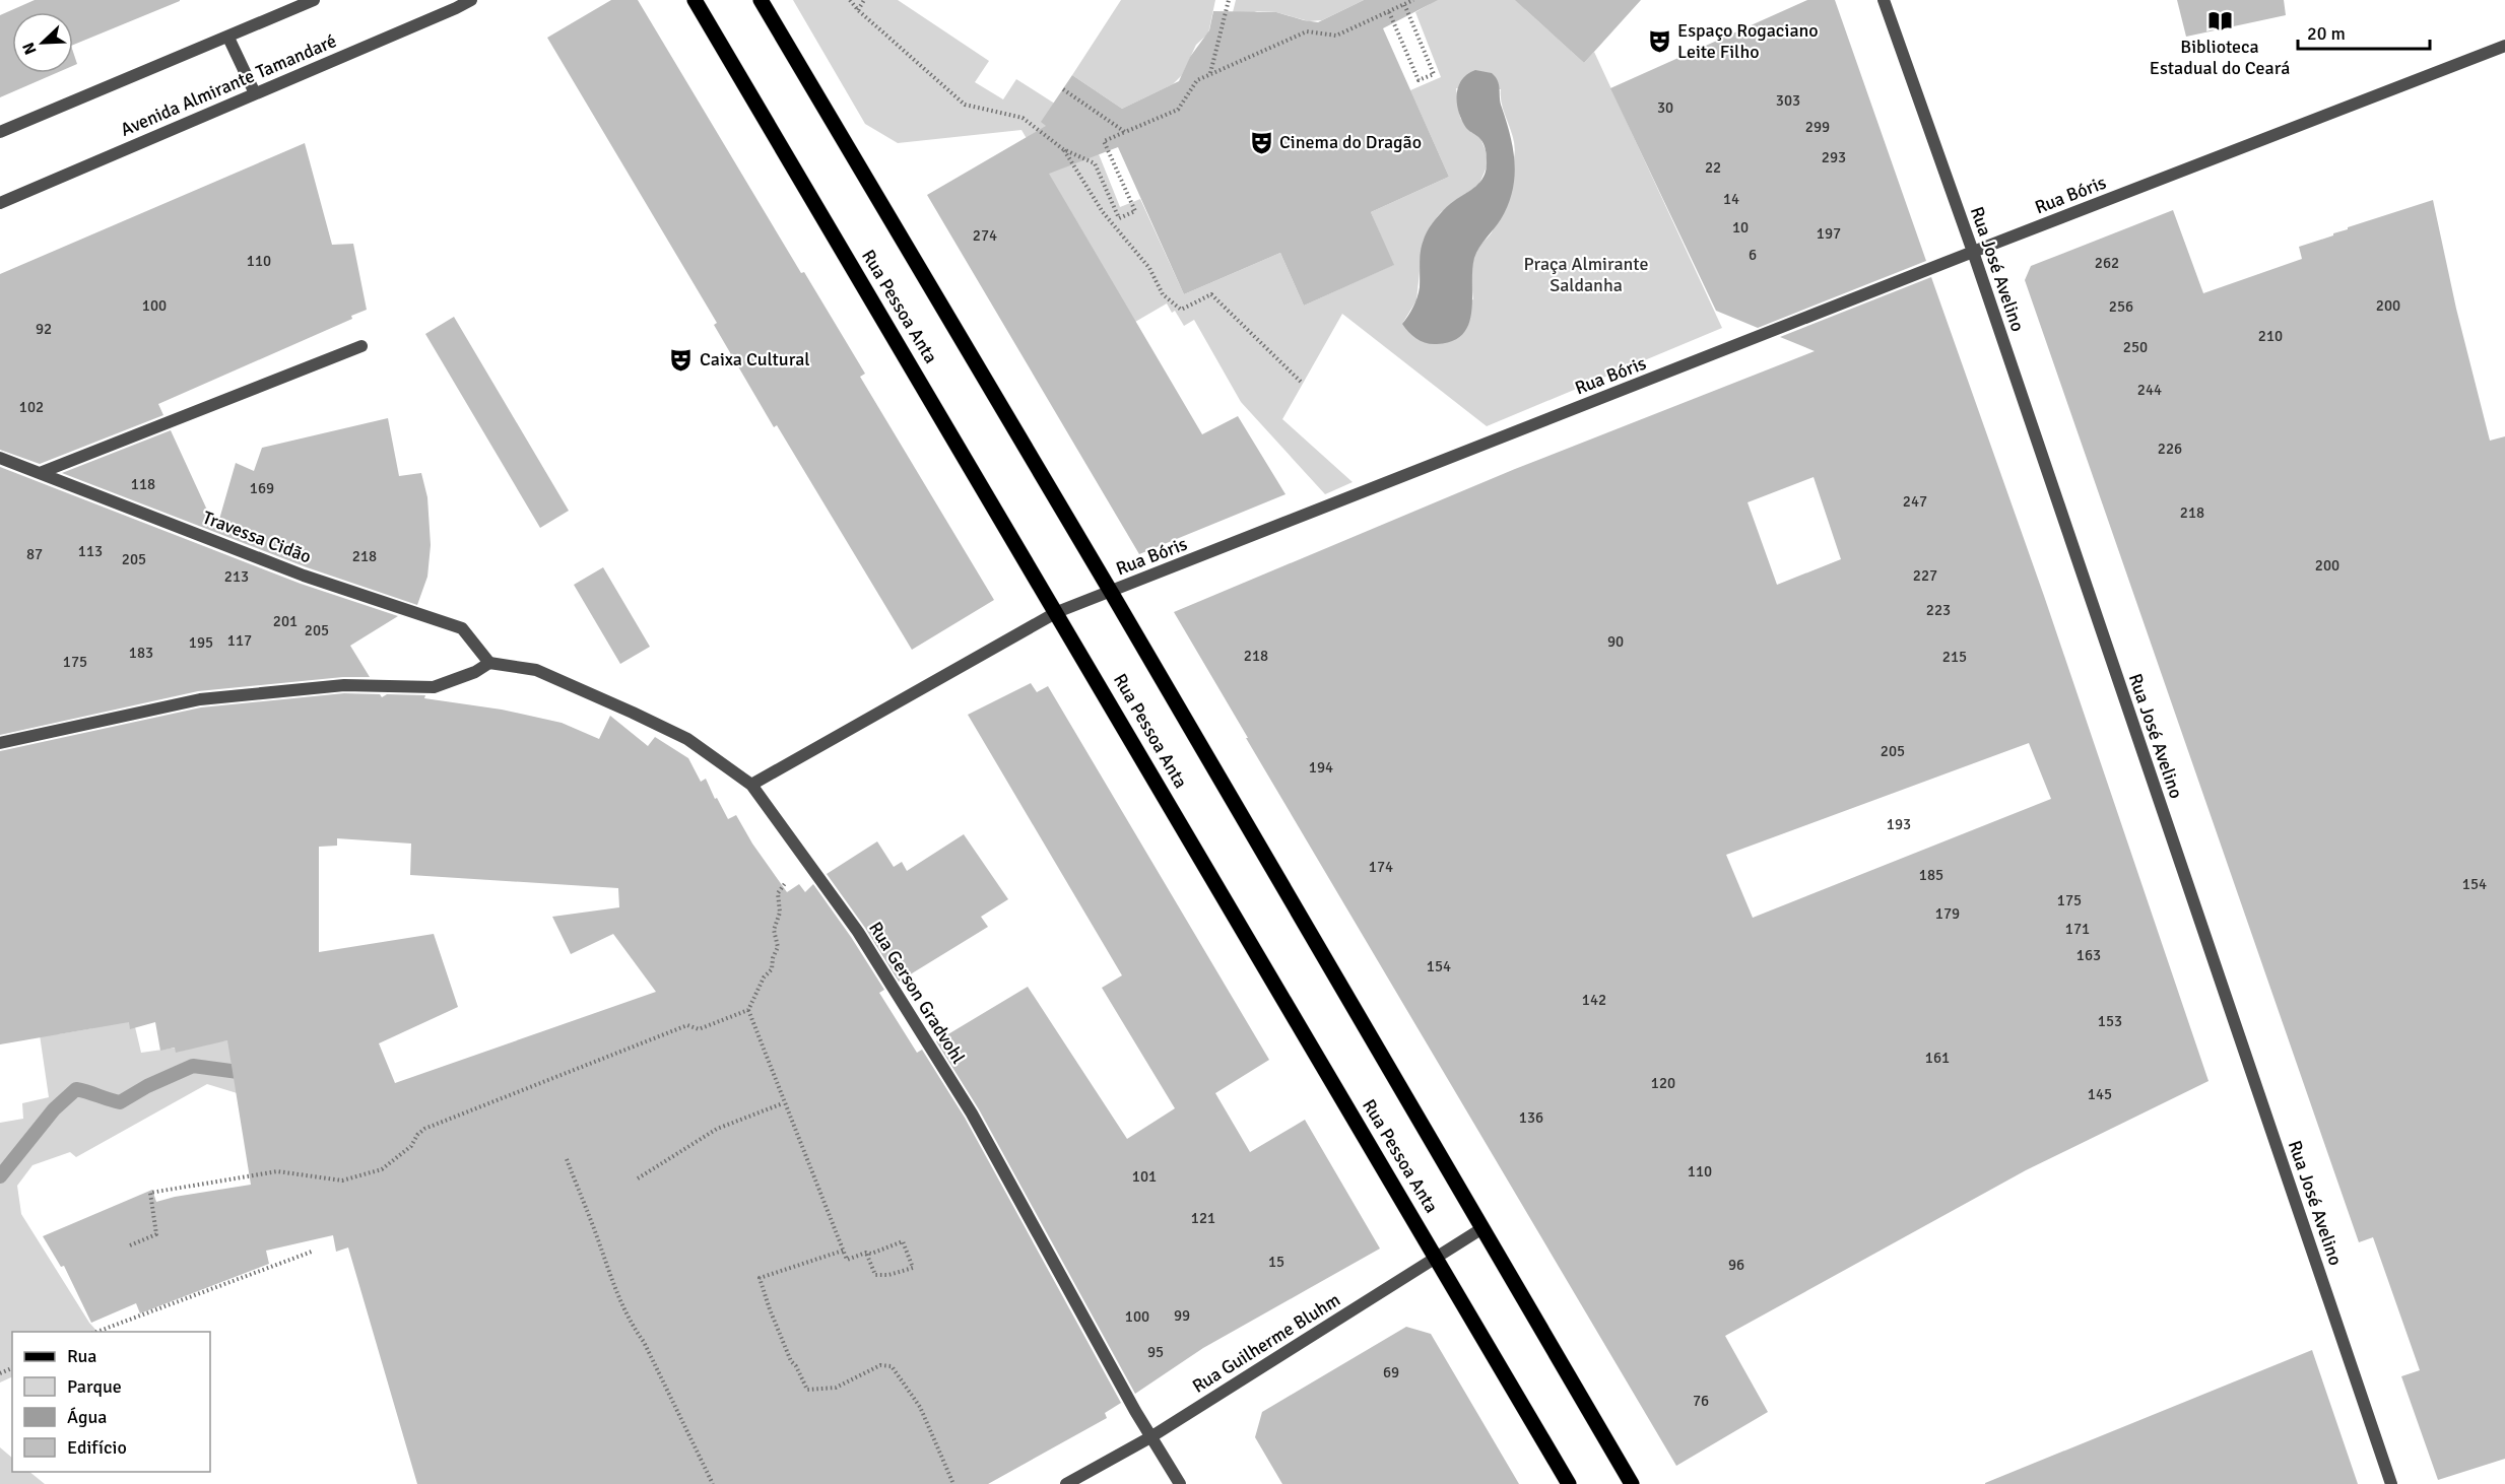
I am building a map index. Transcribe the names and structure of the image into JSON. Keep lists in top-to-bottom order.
{
  "streets": {
    "main road": ["Rua Pessoa Anta"],
    "street": [
      "Avenida Almirante Tamandaré",
      "Rua Bóris",
      "Rua José Avelino",
      "Travessa Cidão",
      "Rua Gerson Gradvohl",
      "Rua Guilherme Bluhm"
    ]
  },
  "crossings": [
    ["Rua Bóris", "Rua José Avelino"],
    ["Rua Bóris", "Rua Pessoa Anta"],
    ["Rua Bóris", "Rua Gerson Gradvohl"],
    ["Rua Pessoa Anta", "Rua Guilherme Bluhm"],
    ["Travessa Cidão", "Rua Gerson Gradvohl"],
    ["Rua Gerson Gradvohl", "Rua Guilherme Bluhm"]
  ],
  "parks": ["Praça Almirante Saldanha"],
  "places": {
    "library": ["Biblioteca Estadual do Ceará"],
    "theatre": ["Espaço Rogaciano Leite Filho", "Cinema do Dragão", "Caixa Cultural"]
  },
  "house_numbers": [
    "303",
    "30",
    "299",
    "293",
    "22",
    "14",
    "10",
    "197",
    "274",
    "6",
    "110",
    "262",
    "100",
    "200",
    "256",
    "92",
    "210",
    "250",
    "244",
    "102",
    "226",
    "118",
    "169",
    "247",
    "218",
    "113",
    "87",
    "218",
    "205",
    "200",
    "227",
    "213",
    "223",
    "201",
    "205",
    "117",
    "90",
    "195",
    "183",
    "218",
    "215",
    "175",
    "205",
    "194",
    "193",
    "174",
    "185",
    "154",
    "175",
    "179",
    "171",
    "163",
    "154",
    "142",
    "153",
    "161",
    "120",
    "145",
    "136",
    "110",
    "101",
    "121",
    "15",
    "96",
    "99",
    "100",
    "95",
    "69",
    "76"
  ],
  "legend": [
    "Rua",
    "Parque",
    "Água",
    "Edifício"
  ],
  "scale_bar": "20 m",
  "north": "bottom left"
}
